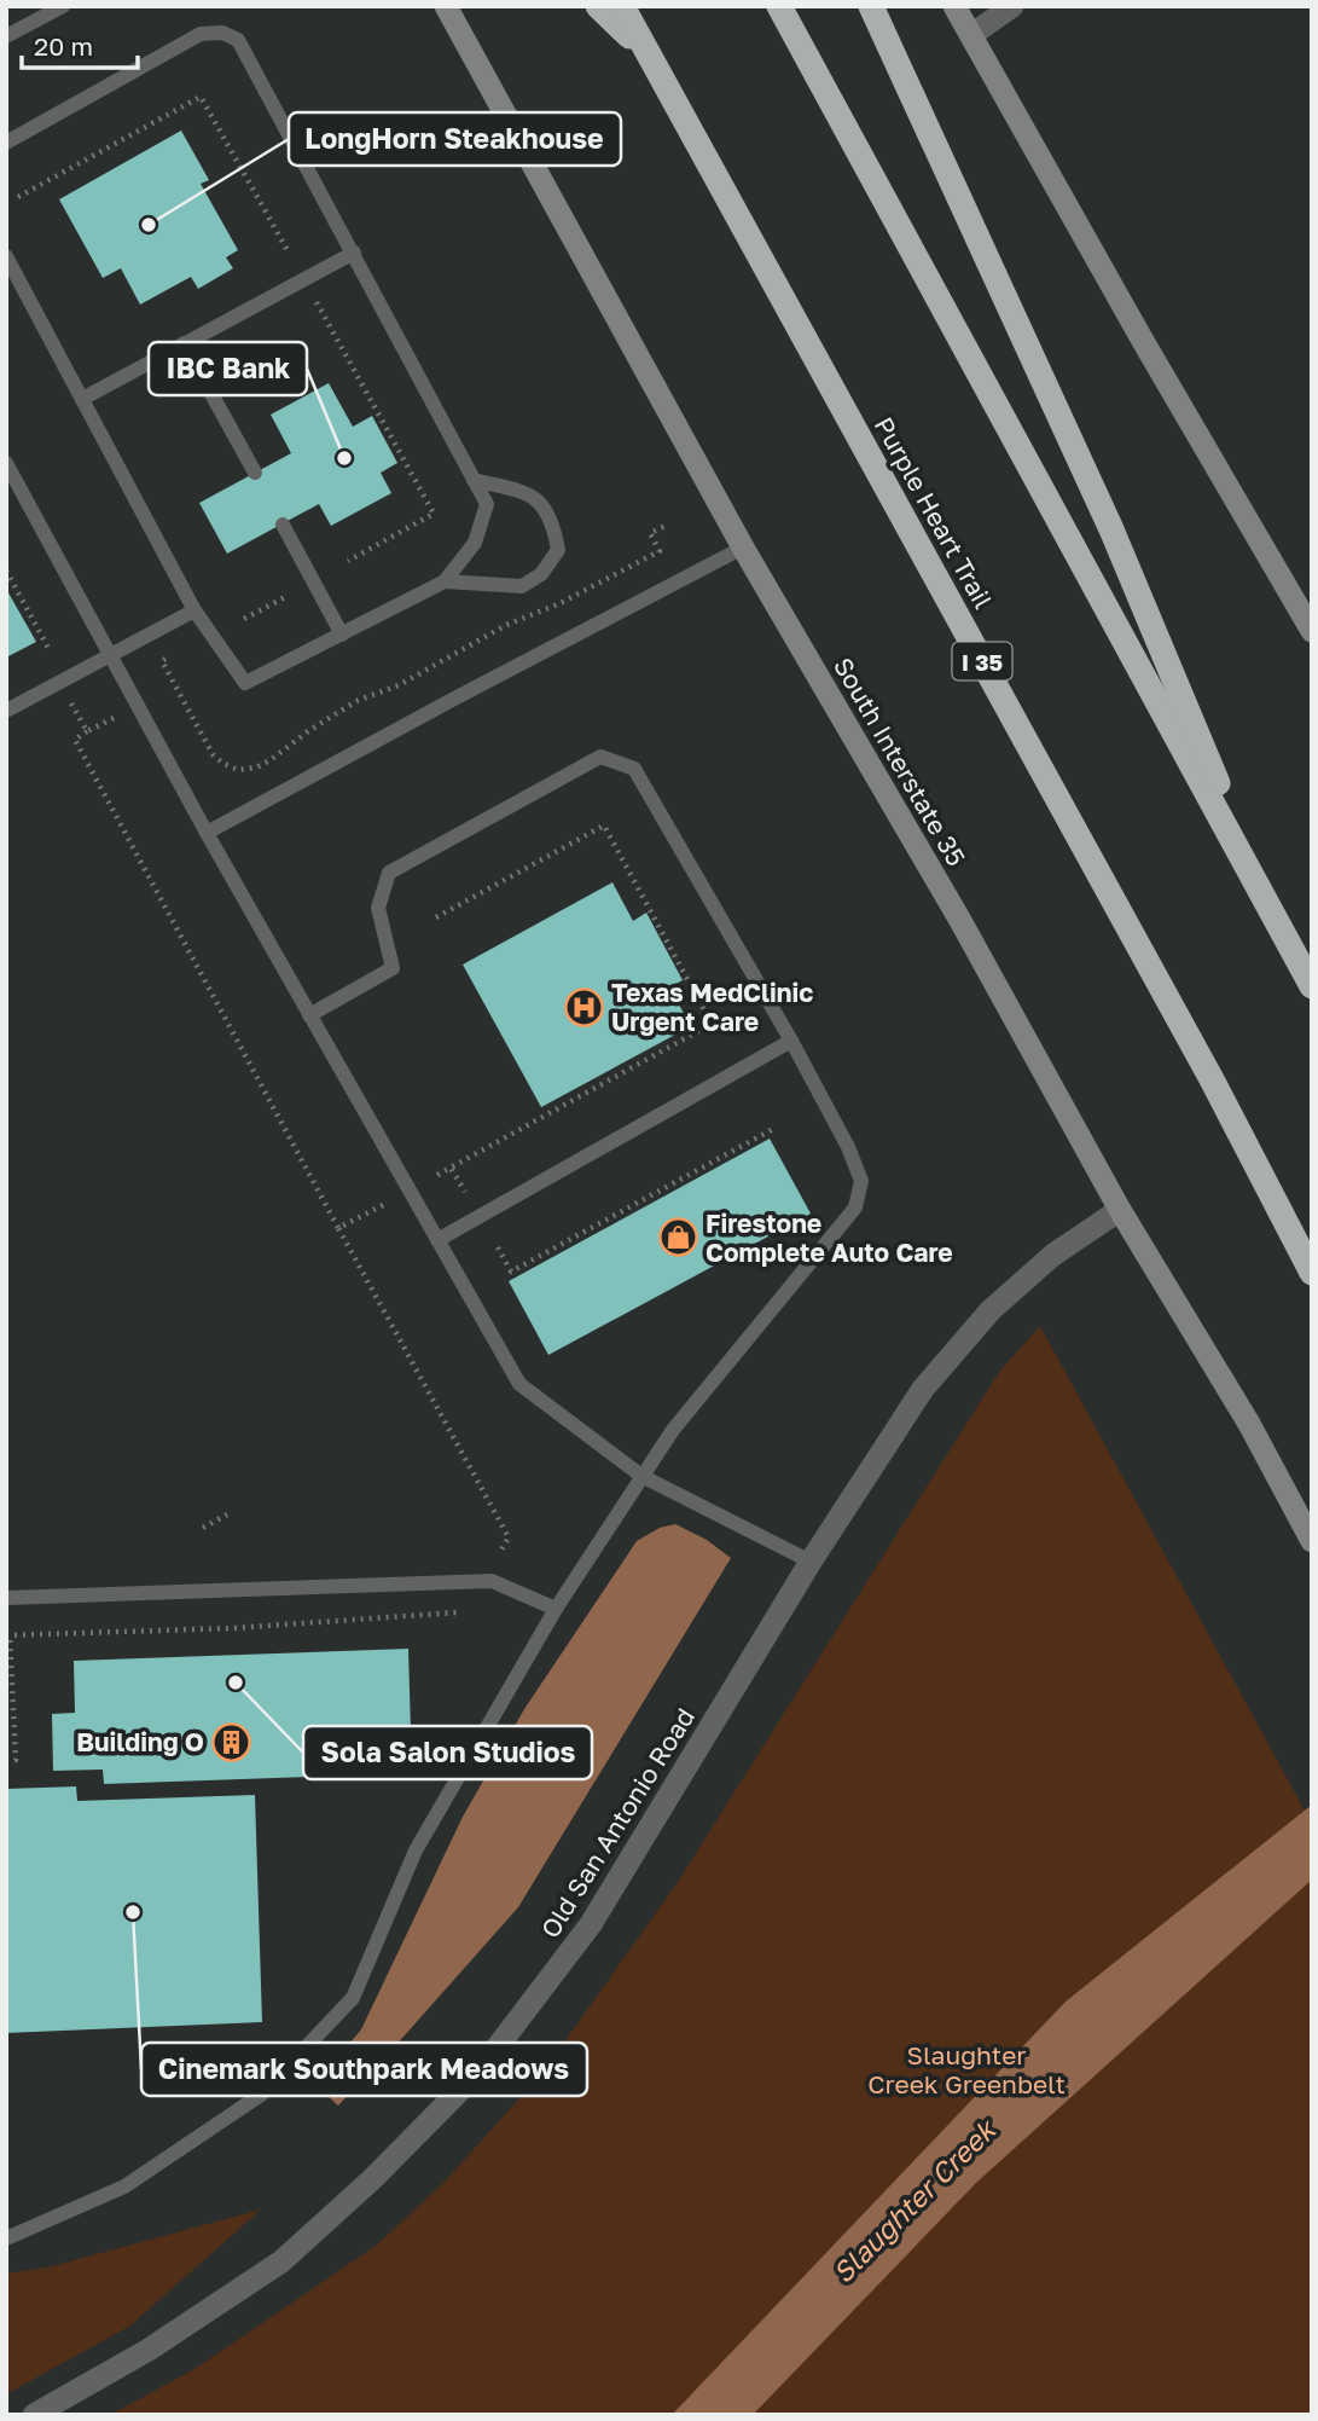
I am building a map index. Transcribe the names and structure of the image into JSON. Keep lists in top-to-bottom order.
{
  "streets": {
    "highway": ["Purple Heart Trail", "I 35"],
    "main road": ["South Interstate 35"],
    "street": ["Old San Antonio Road"]
  },
  "crossings": [
    ["South Interstate 35", "Old San Antonio Road"]
  ],
  "water": ["Slaughter Creek"],
  "parks": ["Slaughter Creek Greenbelt"],
  "places": {
    "other": [
      "LongHorn Steakhouse",
      "IBC Bank",
      "Sola Salon Studios",
      "Cinemark Southpark Meadows"
    ],
    "hospital": ["Texas MedClinic Urgent Care"],
    "shop": ["Firestone Complete Auto Care"],
    "building": ["Building O"]
  },
  "scale_bar": "20 m"
}
